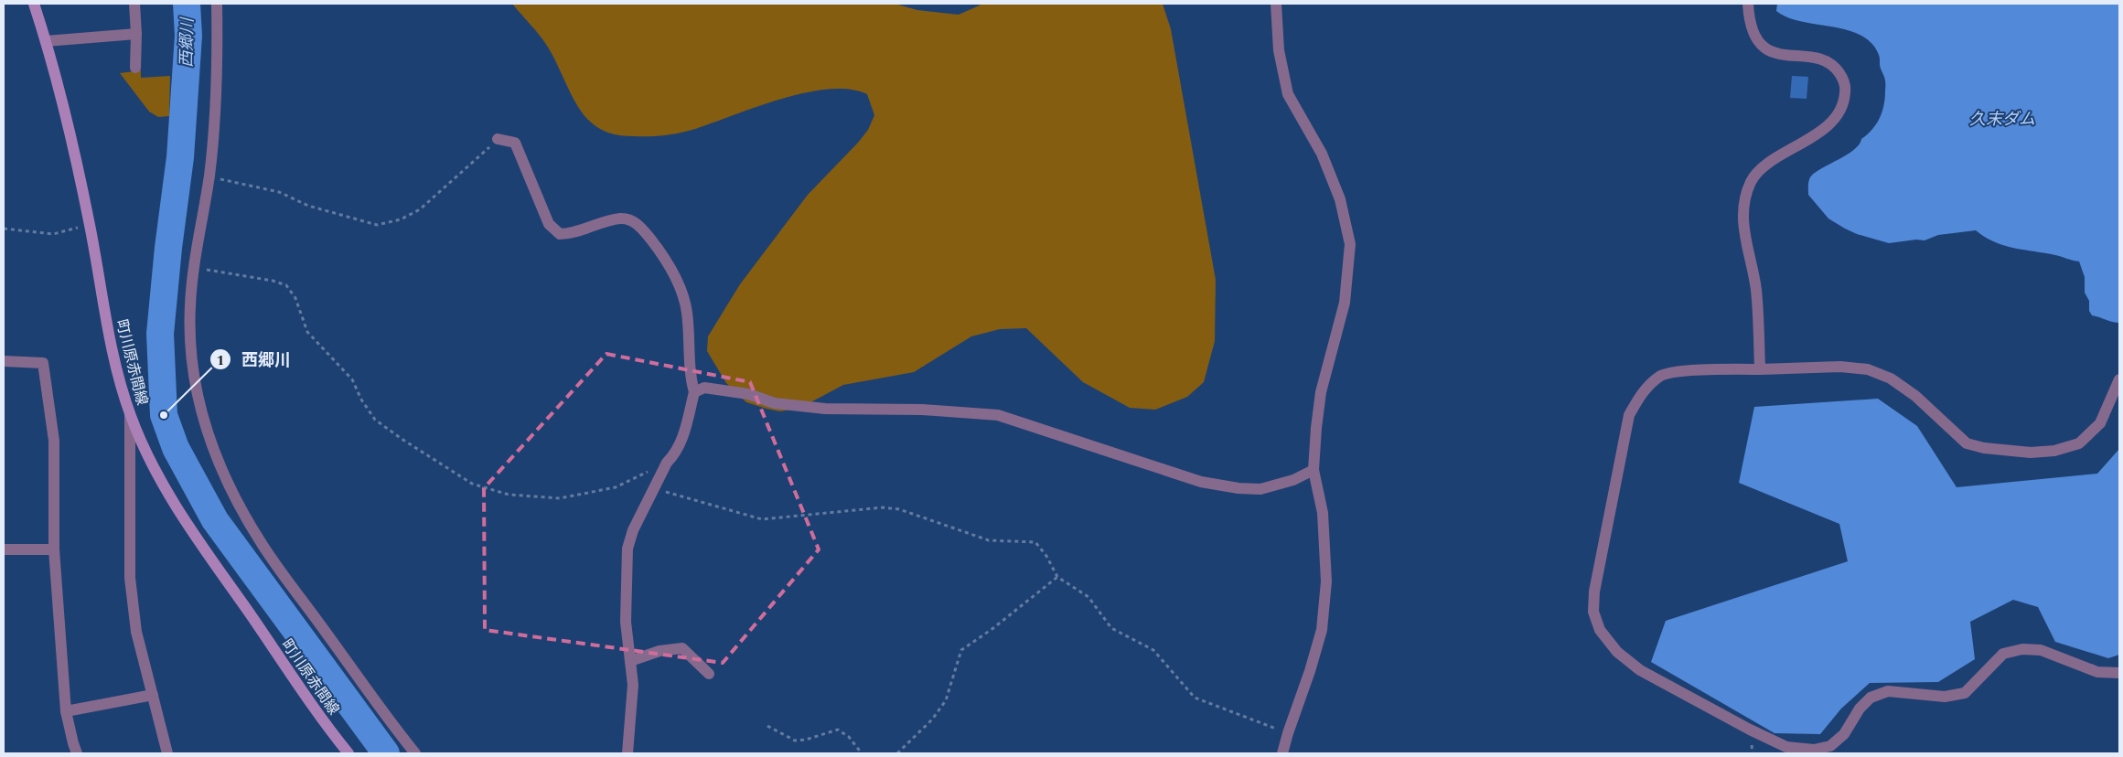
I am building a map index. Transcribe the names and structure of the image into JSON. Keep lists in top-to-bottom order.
{
  "streets": {
    "main road": ["町川原赤間線"]
  },
  "water": ["西郷川", "久末ダム"],
  "places": ["西郷川"]
}
